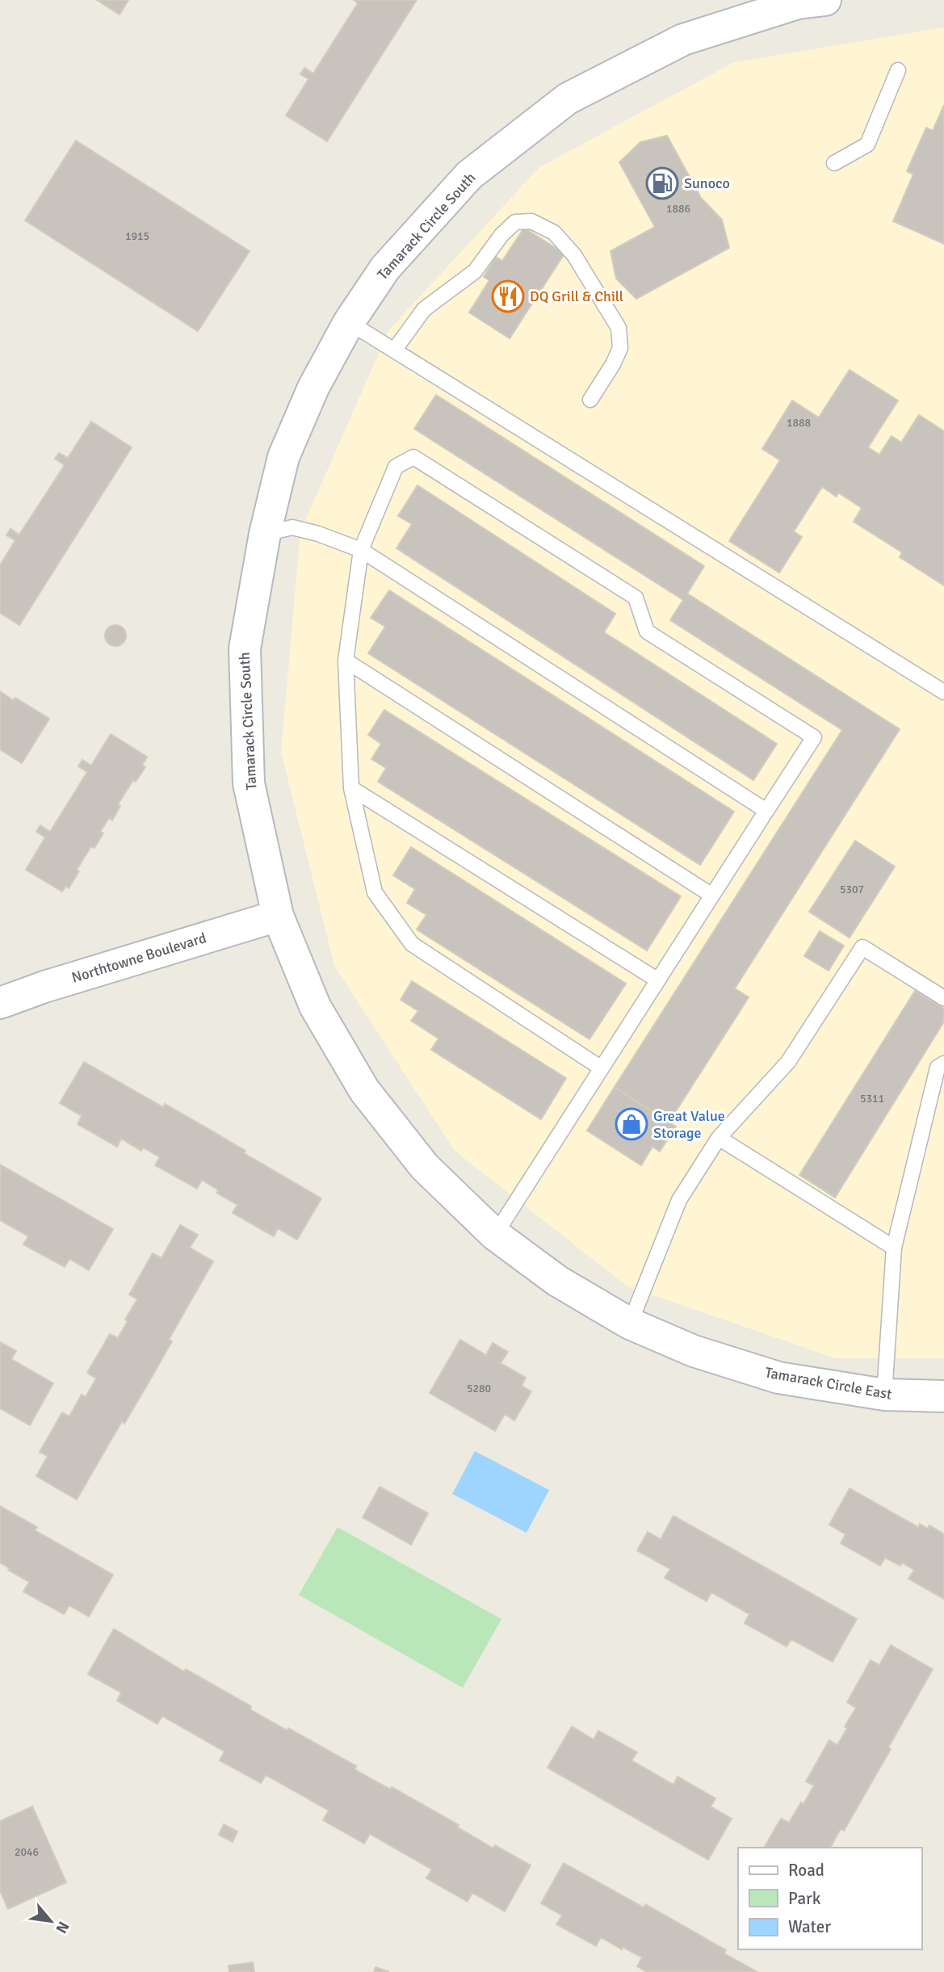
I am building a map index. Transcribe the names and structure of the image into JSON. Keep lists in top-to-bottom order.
{
  "streets": {
    "street": ["Tamarack Circle South", "Northtowne Boulevard", "Tamarack Circle East"]
  },
  "crossings": [
    ["Tamarack Circle South", "Northtowne Boulevard"],
    ["Tamarack Circle South", "Tamarack Circle East"],
    ["Northtowne Boulevard", "Tamarack Circle East"]
  ],
  "places": {
    "fuel station": ["Sunoco"],
    "restaurant": ["DQ Grill & Chill"],
    "shop": ["Great Value Storage"]
  },
  "house_numbers": [
    "1886",
    "1915",
    "1888",
    "5307",
    "5311",
    "5280",
    "2046"
  ],
  "legend": ["Road", "Park", "Water"],
  "north": "bottom right"
}
